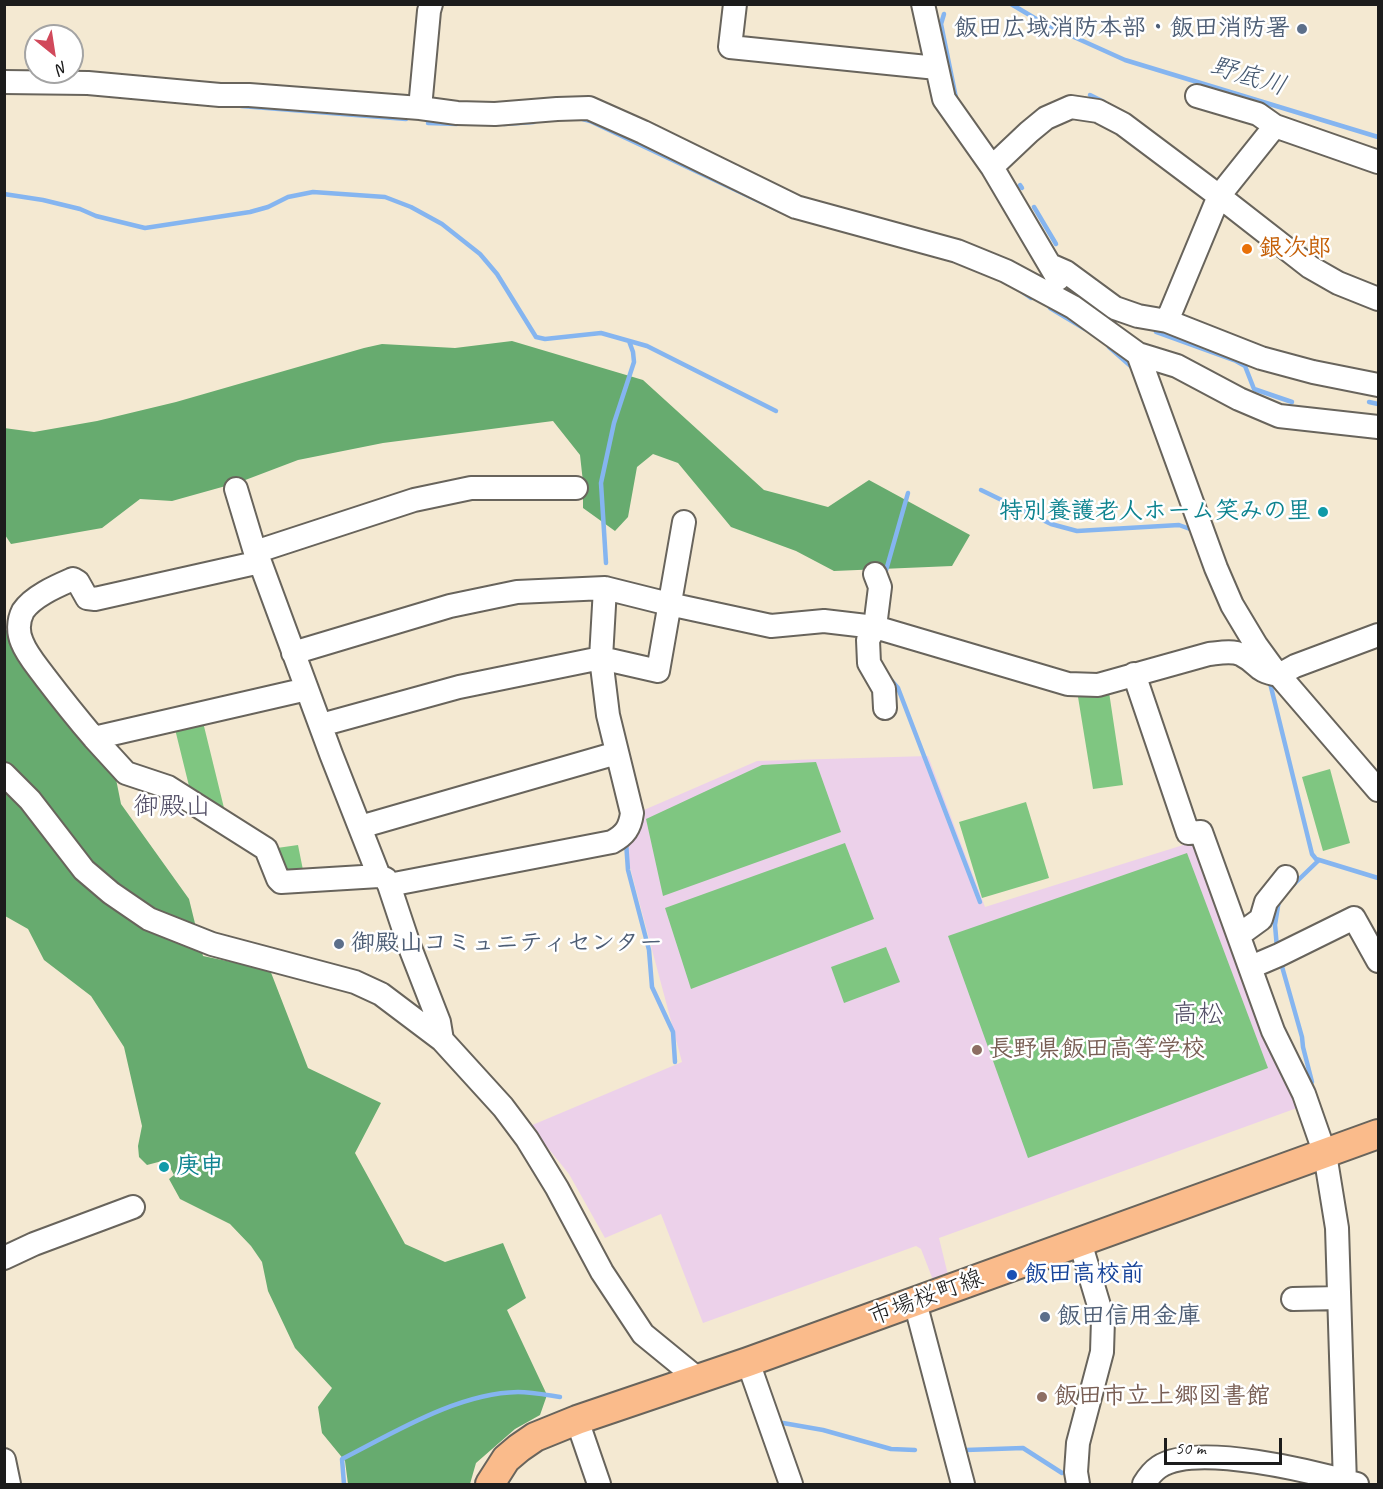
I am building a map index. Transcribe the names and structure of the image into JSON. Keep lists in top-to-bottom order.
{
  "streets": {
    "main road": ["市場桜町線"]
  },
  "districts": ["御殿山", "高松"],
  "water": ["野底川"],
  "places": [
    "飯田広域消防本部・飯田消防署",
    "銀次郎",
    "特別養護老人ホーム笑みの里",
    "御殿山コミュニティセンター",
    "長野県飯田高等学校",
    "庚申",
    "飯田高校前",
    "飯田信用金庫",
    "飯田市立上郷図書館"
  ],
  "scale_bar": "50 m",
  "north": "bottom right"
}
